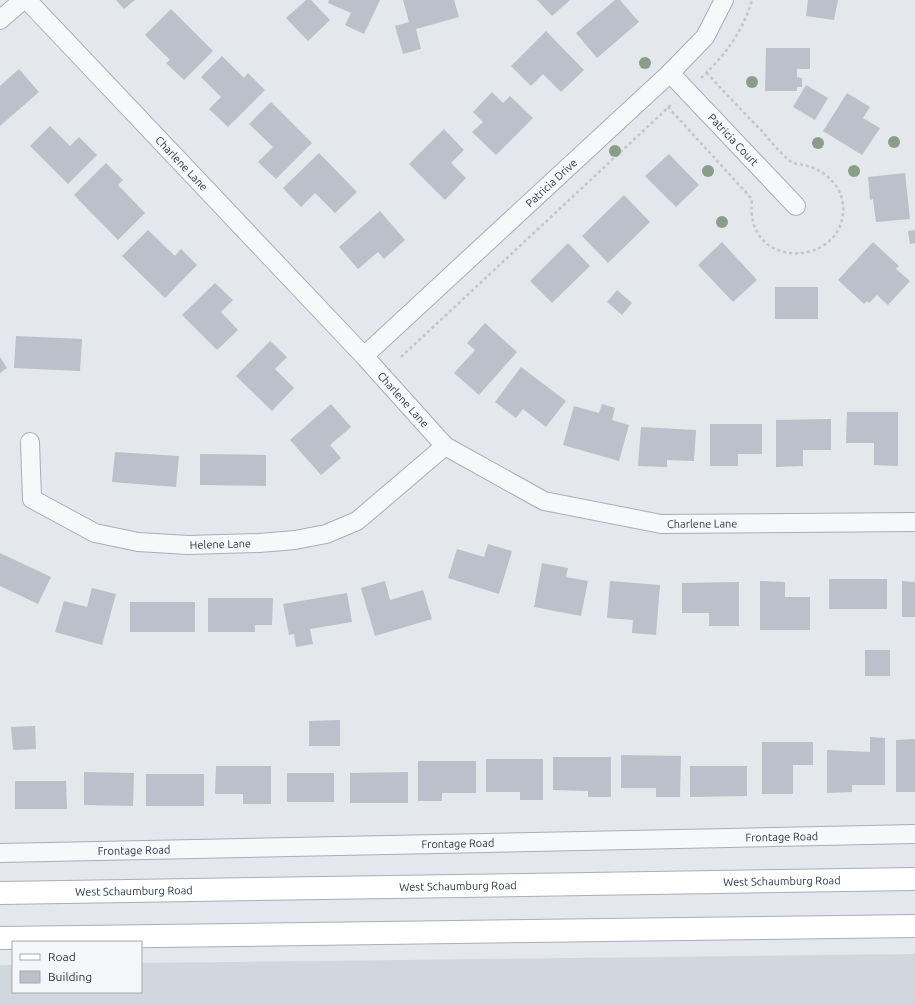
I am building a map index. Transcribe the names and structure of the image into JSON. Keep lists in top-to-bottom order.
{
  "streets": {
    "main road": ["West Schaumburg Road"],
    "street": [
      "Patricia Court",
      "Charlene Lane",
      "Patricia Drive",
      "Helene Lane",
      "Frontage Road"
    ]
  },
  "crossings": [
    ["Patricia Court", "Patricia Drive"],
    ["Charlene Lane", "Patricia Drive"],
    ["Charlene Lane", "Helene Lane"]
  ],
  "legend": ["Road", "Building"]
}
